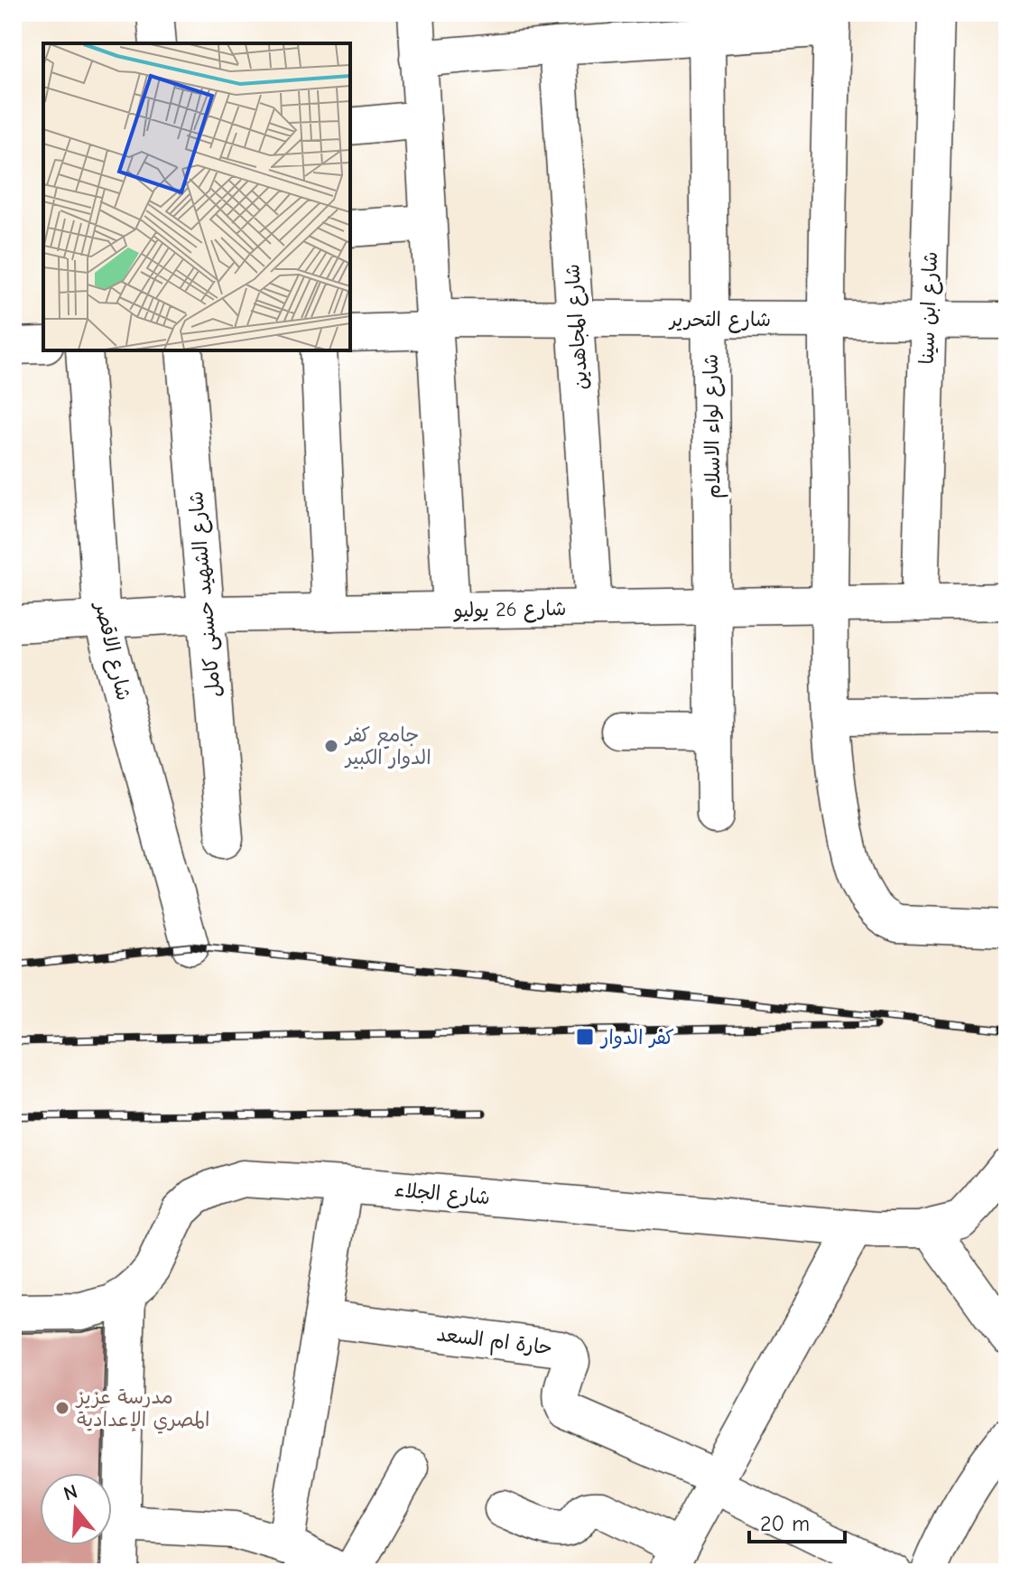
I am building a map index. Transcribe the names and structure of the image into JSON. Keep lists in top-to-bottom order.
{
  "streets": {
    "street": [
      "شارع ابن سينا",
      "شارع التحرير",
      "شارع المجاهدين",
      "شارع لواء الاسلام",
      "شارع الشهيد حسنى كامل",
      "شارع 26 يوليو",
      "شارع الاقصر",
      "شارع الجلاء",
      "حارة ام السعد"
    ]
  },
  "crossings": [
    ["شارع ابن سينا", "شارع التحرير"],
    ["شارع ابن سينا", "شارع 26 يوليو"],
    ["شارع التحرير", "شارع المجاهدين"],
    ["شارع التحرير", "شارع لواء الاسلام"],
    ["شارع المجاهدين", "شارع 26 يوليو"],
    ["شارع لواء الاسلام", "شارع 26 يوليو"],
    ["شارع الشهيد حسنى كامل", "شارع 26 يوليو"],
    ["شارع 26 يوليو", "شارع الاقصر"]
  ],
  "places": {
    "other": ["جامع كفر الدوار الكبير", "مدرسة عزيز المصري الإعدادية"],
    "transit": ["كفر الدوار"]
  },
  "scale_bar": "20 m",
  "north": "top"
}
